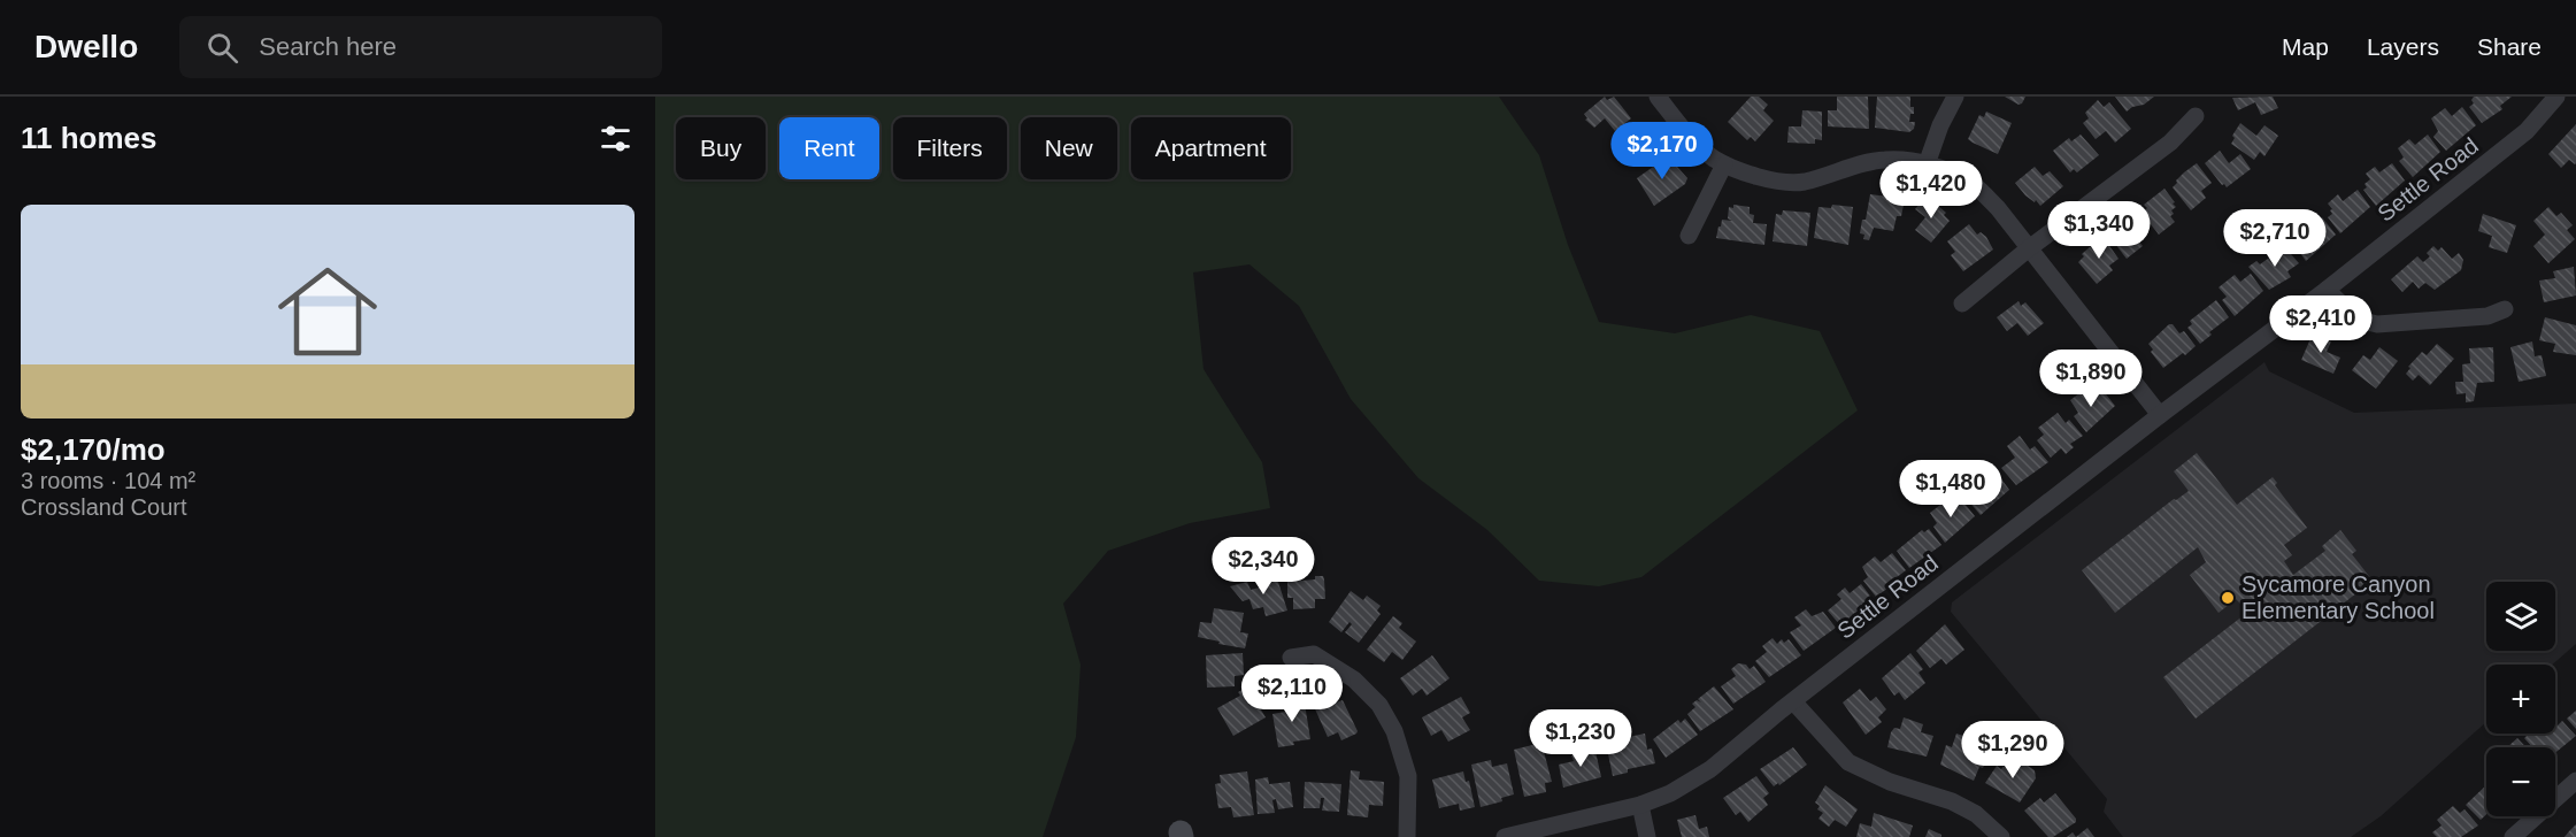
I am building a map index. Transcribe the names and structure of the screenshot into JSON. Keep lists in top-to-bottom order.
{
  "streets": {
    "street": ["Settle Road"]
  },
  "places": ["Sycamore Canyon Elementary School"],
  "page": {
    "header": "Dwello",
    "search": "Search here",
    "nav": ["Map", "Layers", "Share"],
    "heading": "11 homes",
    "chip": [
      "Buy",
      "Rent",
      "Filters",
      "New",
      "Apartment"
    ],
    "price": [
      "$2,170",
      "$1,420",
      "$1,340",
      "$2,710",
      "$2,410",
      "$1,890",
      "$1,480",
      "$2,340",
      "$2,110",
      "$1,230",
      "$1,290"
    ],
    "list": [
      {
        "name": "$2,170/mo",
        "note": "3 rooms · 104 m² · Crossland Court"
      }
    ],
    "map_buttons": ["+", "−"]
  }
}
